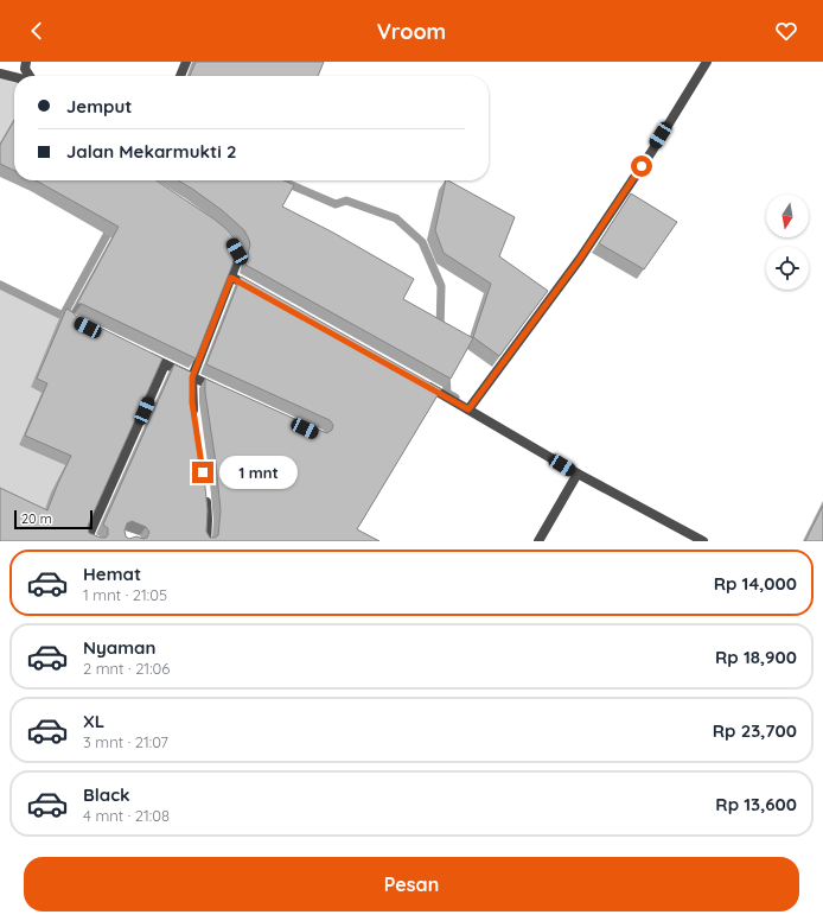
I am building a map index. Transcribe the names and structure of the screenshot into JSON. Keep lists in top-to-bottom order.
{
  "scale_bar": "20 m",
  "north": "bottom",
  "page": {
    "header": "Vroom",
    "banner": ["Jemput", "Jalan Mekarmukti 2"],
    "bubble": "1 mnt",
    "scale": "20 m",
    "list": [
      {
        "name": "Hemat",
        "note": "1 mnt · 21:05",
        "value": "Rp 14,000"
      },
      {
        "name": "Nyaman",
        "note": "2 mnt · 21:06",
        "value": "Rp 18,900"
      },
      {
        "name": "XL",
        "note": "3 mnt · 21:07",
        "value": "Rp 23,700"
      },
      {
        "name": "Black",
        "note": "4 mnt · 21:08",
        "value": "Rp 13,600"
      }
    ],
    "buttons": "Pesan"
  }
}
